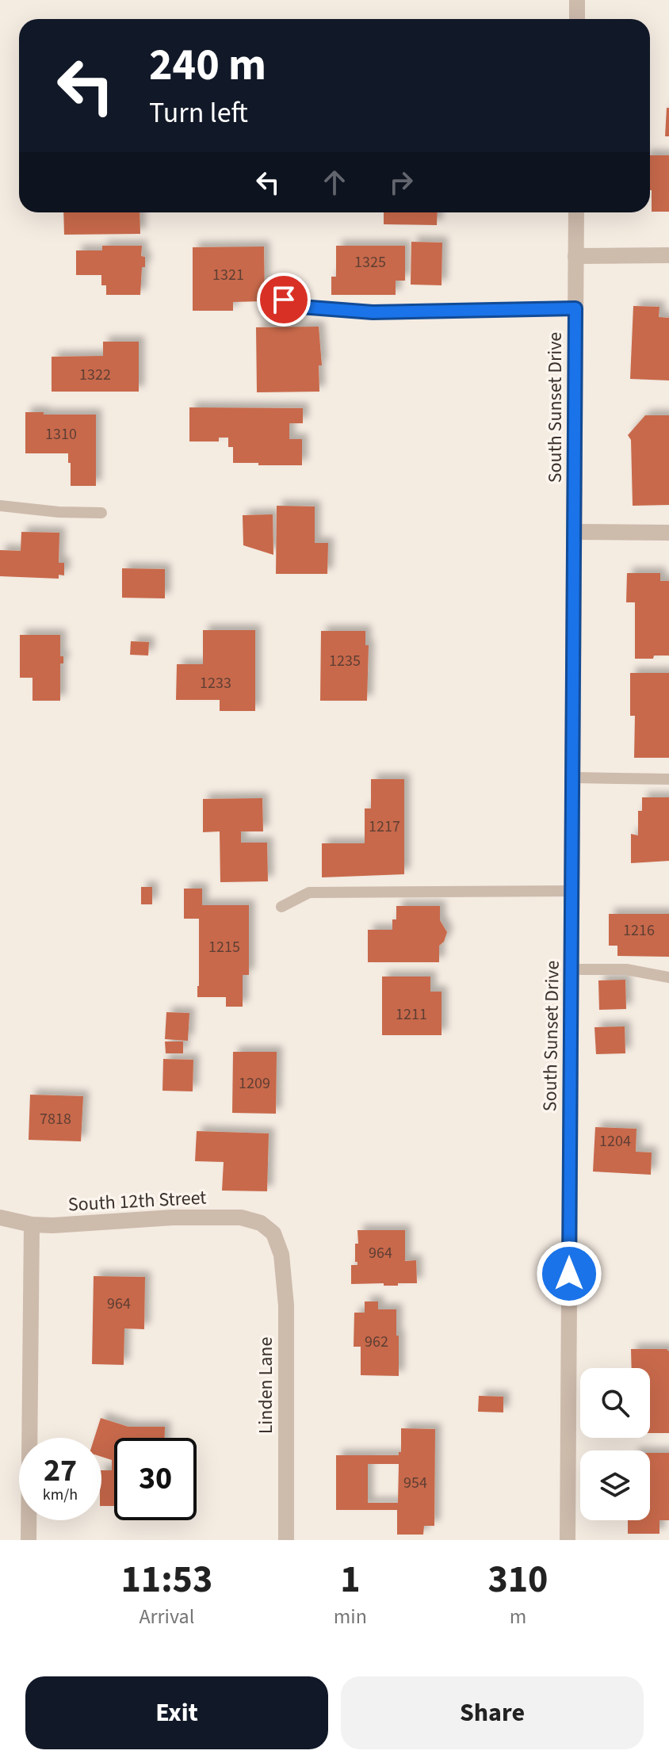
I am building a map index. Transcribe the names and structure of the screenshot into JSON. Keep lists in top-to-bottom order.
{
  "streets": {
    "street": ["South Sunset Drive", "South 12th Street", "Linden Lane"]
  },
  "crossings": [
    ["South 12th Street", "Linden Lane"]
  ],
  "house_numbers": [
    "1325",
    "1321",
    "1322",
    "1310",
    "1235",
    "1233",
    "1217",
    "1216",
    "1215",
    "1211",
    "1209",
    "7818",
    "1204",
    "964",
    "964",
    "962",
    "954"
  ],
  "page": {
    "turn": ["240 m", "Turn left"],
    "speed": "27 km/h",
    "limit": "30",
    "eta": [
      "11:53",
      "Arrival",
      "1",
      "min",
      "310",
      "m"
    ],
    "buttons": ["Exit", "Share"]
  }
}
